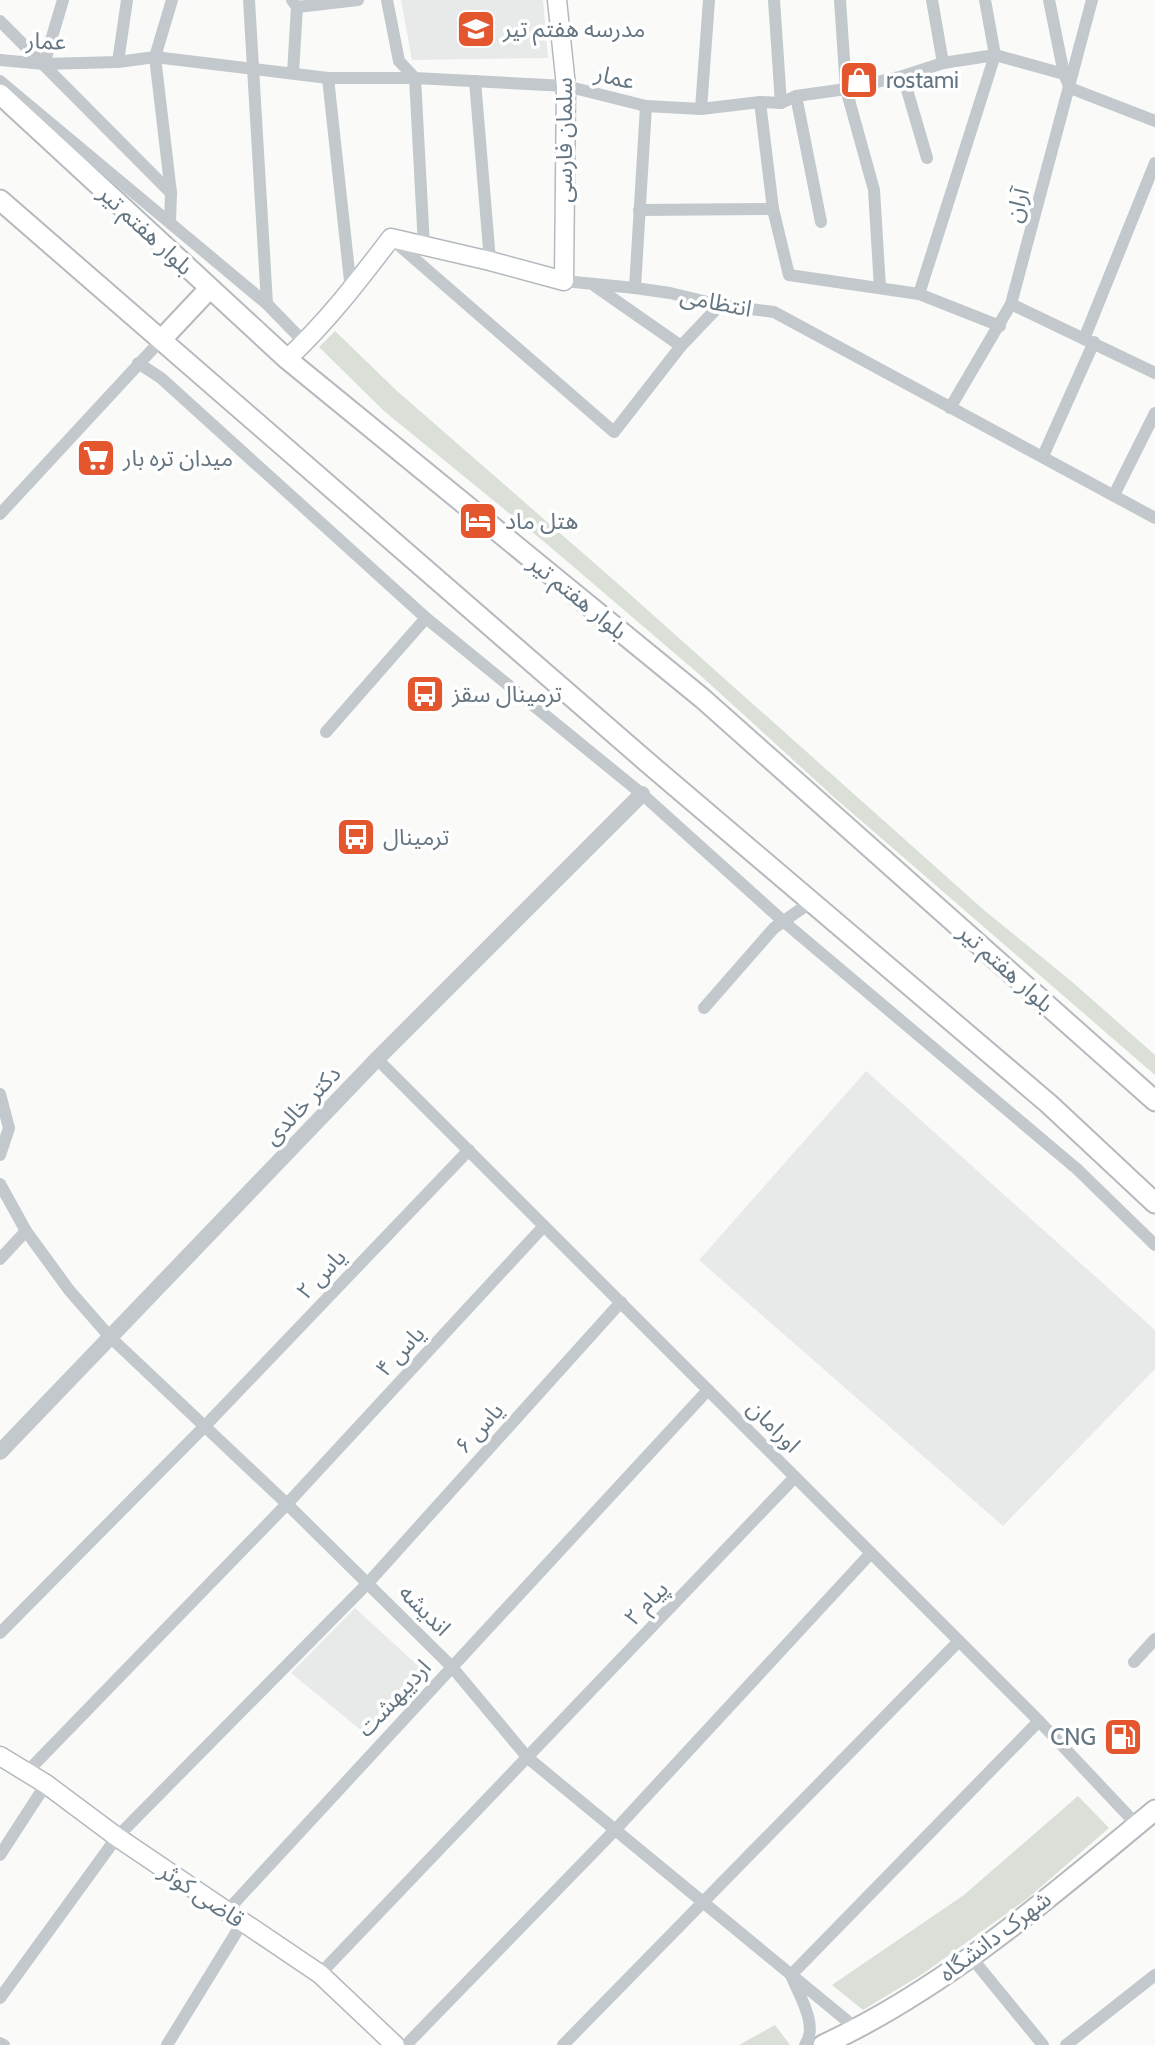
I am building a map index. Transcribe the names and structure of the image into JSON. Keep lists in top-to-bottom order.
{
  "streets": {
    "main road": [
      "سلمان فارسی",
      "بلوار هفتم تیر",
      "انتظامی",
      "قاضی کوثر",
      "شهرک دانشگاه"
    ],
    "street": [
      "عمار",
      "آران",
      "دکتر خالدی",
      "یاس ۲",
      "یاس ۴",
      "اورامان",
      "یاس ۶",
      "پیام ۲",
      "اندیشه",
      "اردیبهشت"
    ]
  },
  "crossings": [
    ["عمار", "سلمان فارسی"],
    ["سلمان فارسی", "انتظامی"],
    ["آران", "انتظامی"],
    ["دکتر خالدی", "اورامان"],
    ["دکتر خالدی", "اندیشه"],
    ["یاس ۲", "اورامان"],
    ["یاس ۲", "اندیشه"],
    ["یاس ۴", "اورامان"],
    ["یاس ۴", "اندیشه"],
    ["یاس ۴", "قاضی کوثر"],
    ["اورامان", "یاس ۶"],
    ["اورامان", "پیام ۲"],
    ["اورامان", "اردیبهشت"],
    ["اورامان", "شهرک دانشگاه"],
    ["یاس ۶", "اندیشه"],
    ["یاس ۶", "قاضی کوثر"],
    ["پیام ۲", "اندیشه"],
    ["پیام ۲", "قاضی کوثر"],
    ["اندیشه", "اردیبهشت"],
    ["اندیشه", "شهرک دانشگاه"],
    ["اردیبهشت", "قاضی کوثر"]
  ],
  "places": {
    "school or university": ["مدرسه هفتم تیر"],
    "shop": ["rostami"],
    "supermarket": ["میدان تره بار"],
    "hotel": ["هتل ماد"],
    "bus stop": ["ترمینال سقز", "ترمینال"],
    "fuel station": ["CNG"]
  }
}
